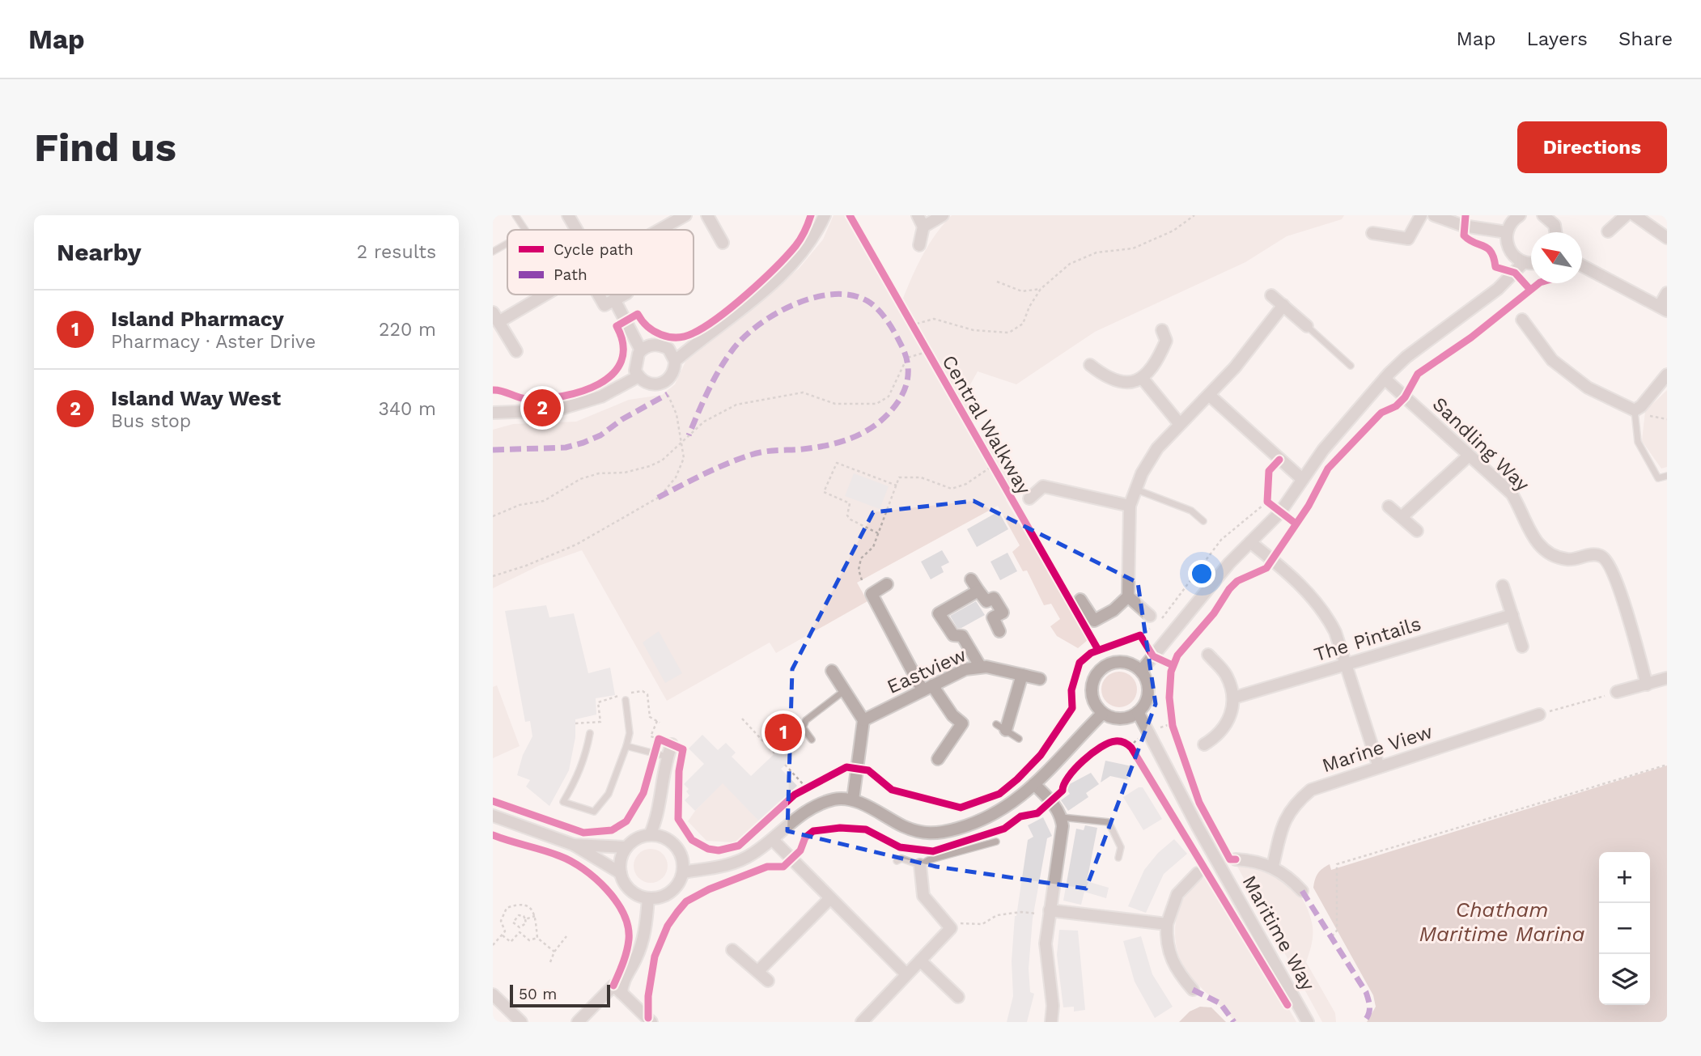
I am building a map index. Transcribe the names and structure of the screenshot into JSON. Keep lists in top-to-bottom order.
{
  "streets": {
    "street": [
      "Sandling Way",
      "The Pintails",
      "Eastview",
      "Marine View",
      "Maritime Way"
    ],
    "cycle path": ["Central Walkway"]
  },
  "water": ["Chatham Maritime Marina"],
  "legend": ["Cycle path", "Path"],
  "scale_bar": "50 m",
  "north": "top left",
  "page": {
    "header": "Map",
    "nav": ["Map", "Layers", "Share"],
    "buttons": "Directions",
    "title": "Find us",
    "heading": ["Nearby", "2 results"],
    "list": [
      {
        "mark": "1",
        "name": "Island Pharmacy",
        "note": "Pharmacy · Aster Drive",
        "value": "220 m"
      },
      {
        "mark": "2",
        "name": "Island Way West",
        "note": "Bus stop",
        "value": "340 m"
      }
    ],
    "pins": ["2", "1"],
    "map_buttons": ["+", "−"],
    "scale": "50 m"
  }
}
